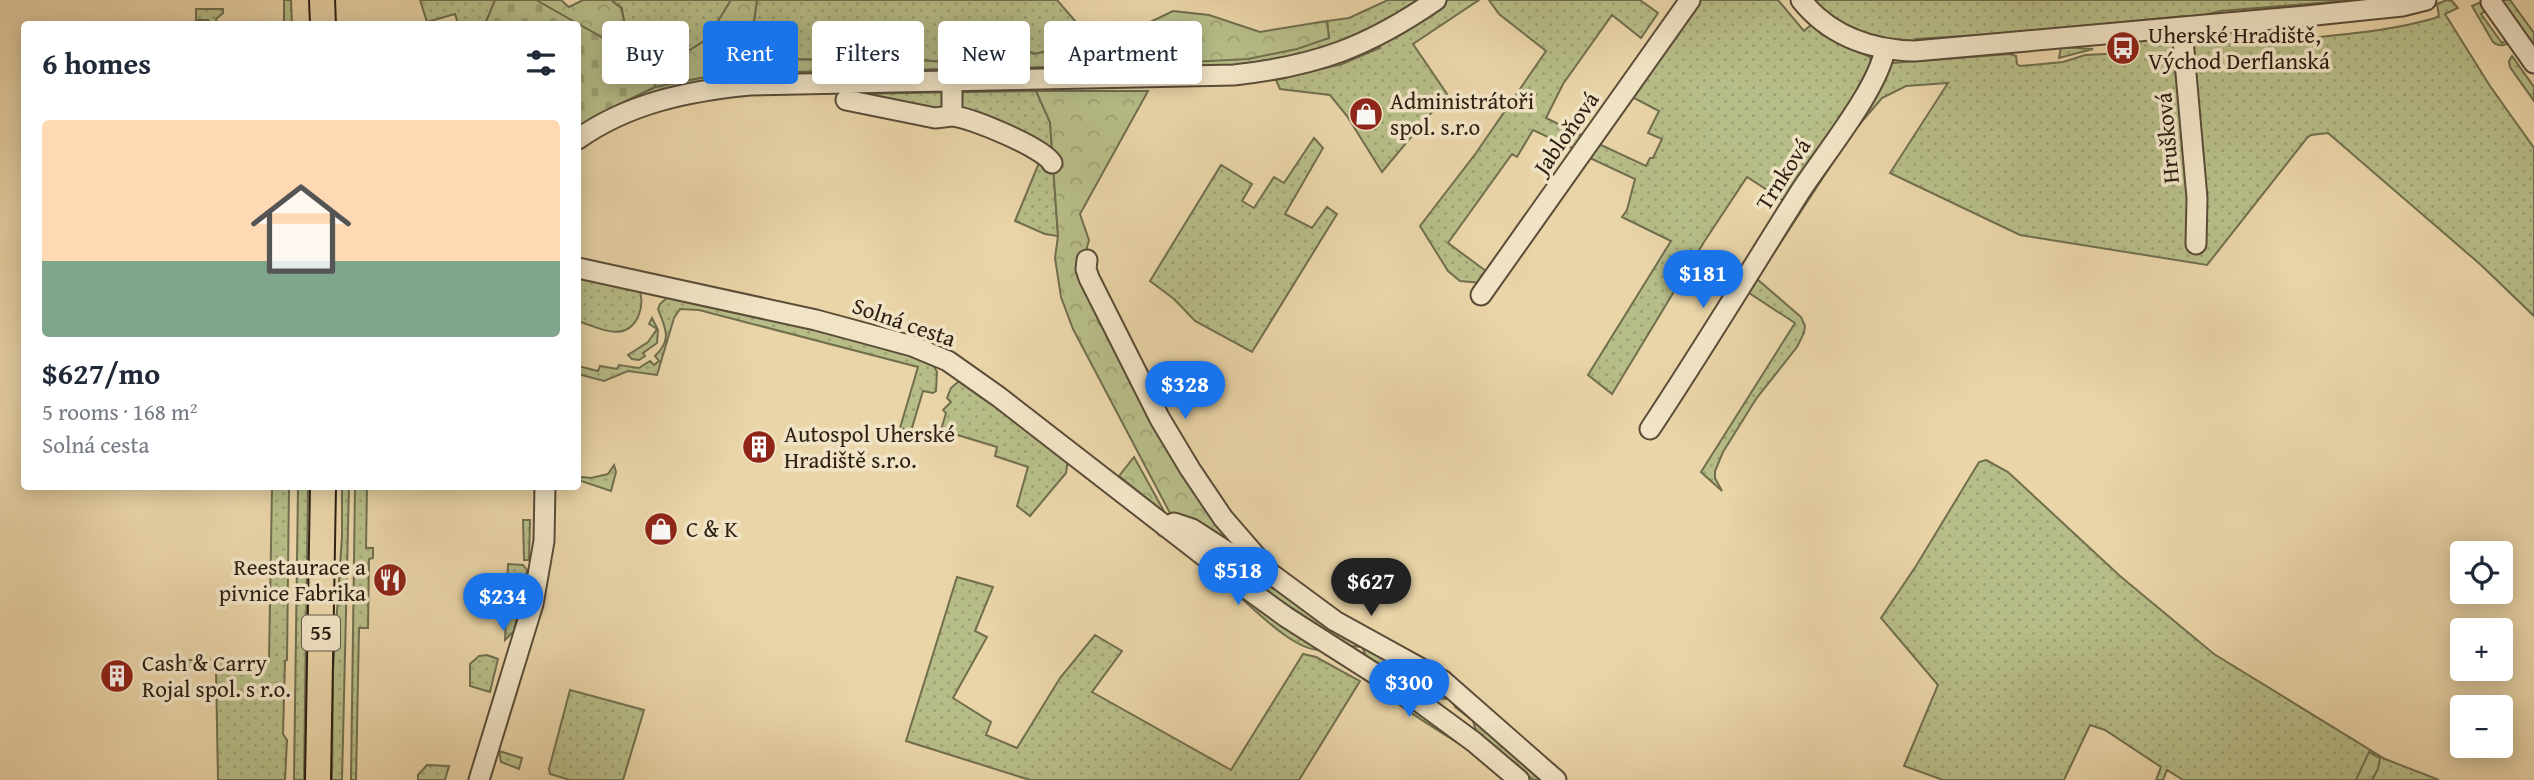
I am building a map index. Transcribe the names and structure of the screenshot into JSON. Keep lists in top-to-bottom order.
{
  "streets": {
    "main road": ["55"],
    "street": [
      "Jabloňová",
      "Hrušková",
      "Trnková",
      "Solná cesta"
    ]
  },
  "places": {
    "bus stop": ["Uherské Hradiště, Východ Derflanská"],
    "shop": ["Administrátoři spol. s.r.o", "C & K"],
    "building": ["Autospol Uherské Hradiště s.r.o.", "Cash & Carry Rojal spol. s r.o."],
    "restaurant": ["Reestaurace a pivnice Fabrika"]
  },
  "page": {
    "chip": [
      "Buy",
      "Rent",
      "Filters",
      "New",
      "Apartment"
    ],
    "heading": "6 homes",
    "list": [
      {
        "name": "$627/mo",
        "note": "5 rooms · 168 m² · Solná cesta"
      }
    ],
    "price": [
      "$181",
      "$328",
      "$518",
      "$627",
      "$234",
      "$300"
    ],
    "map_buttons": ["+", "−"]
  }
}
